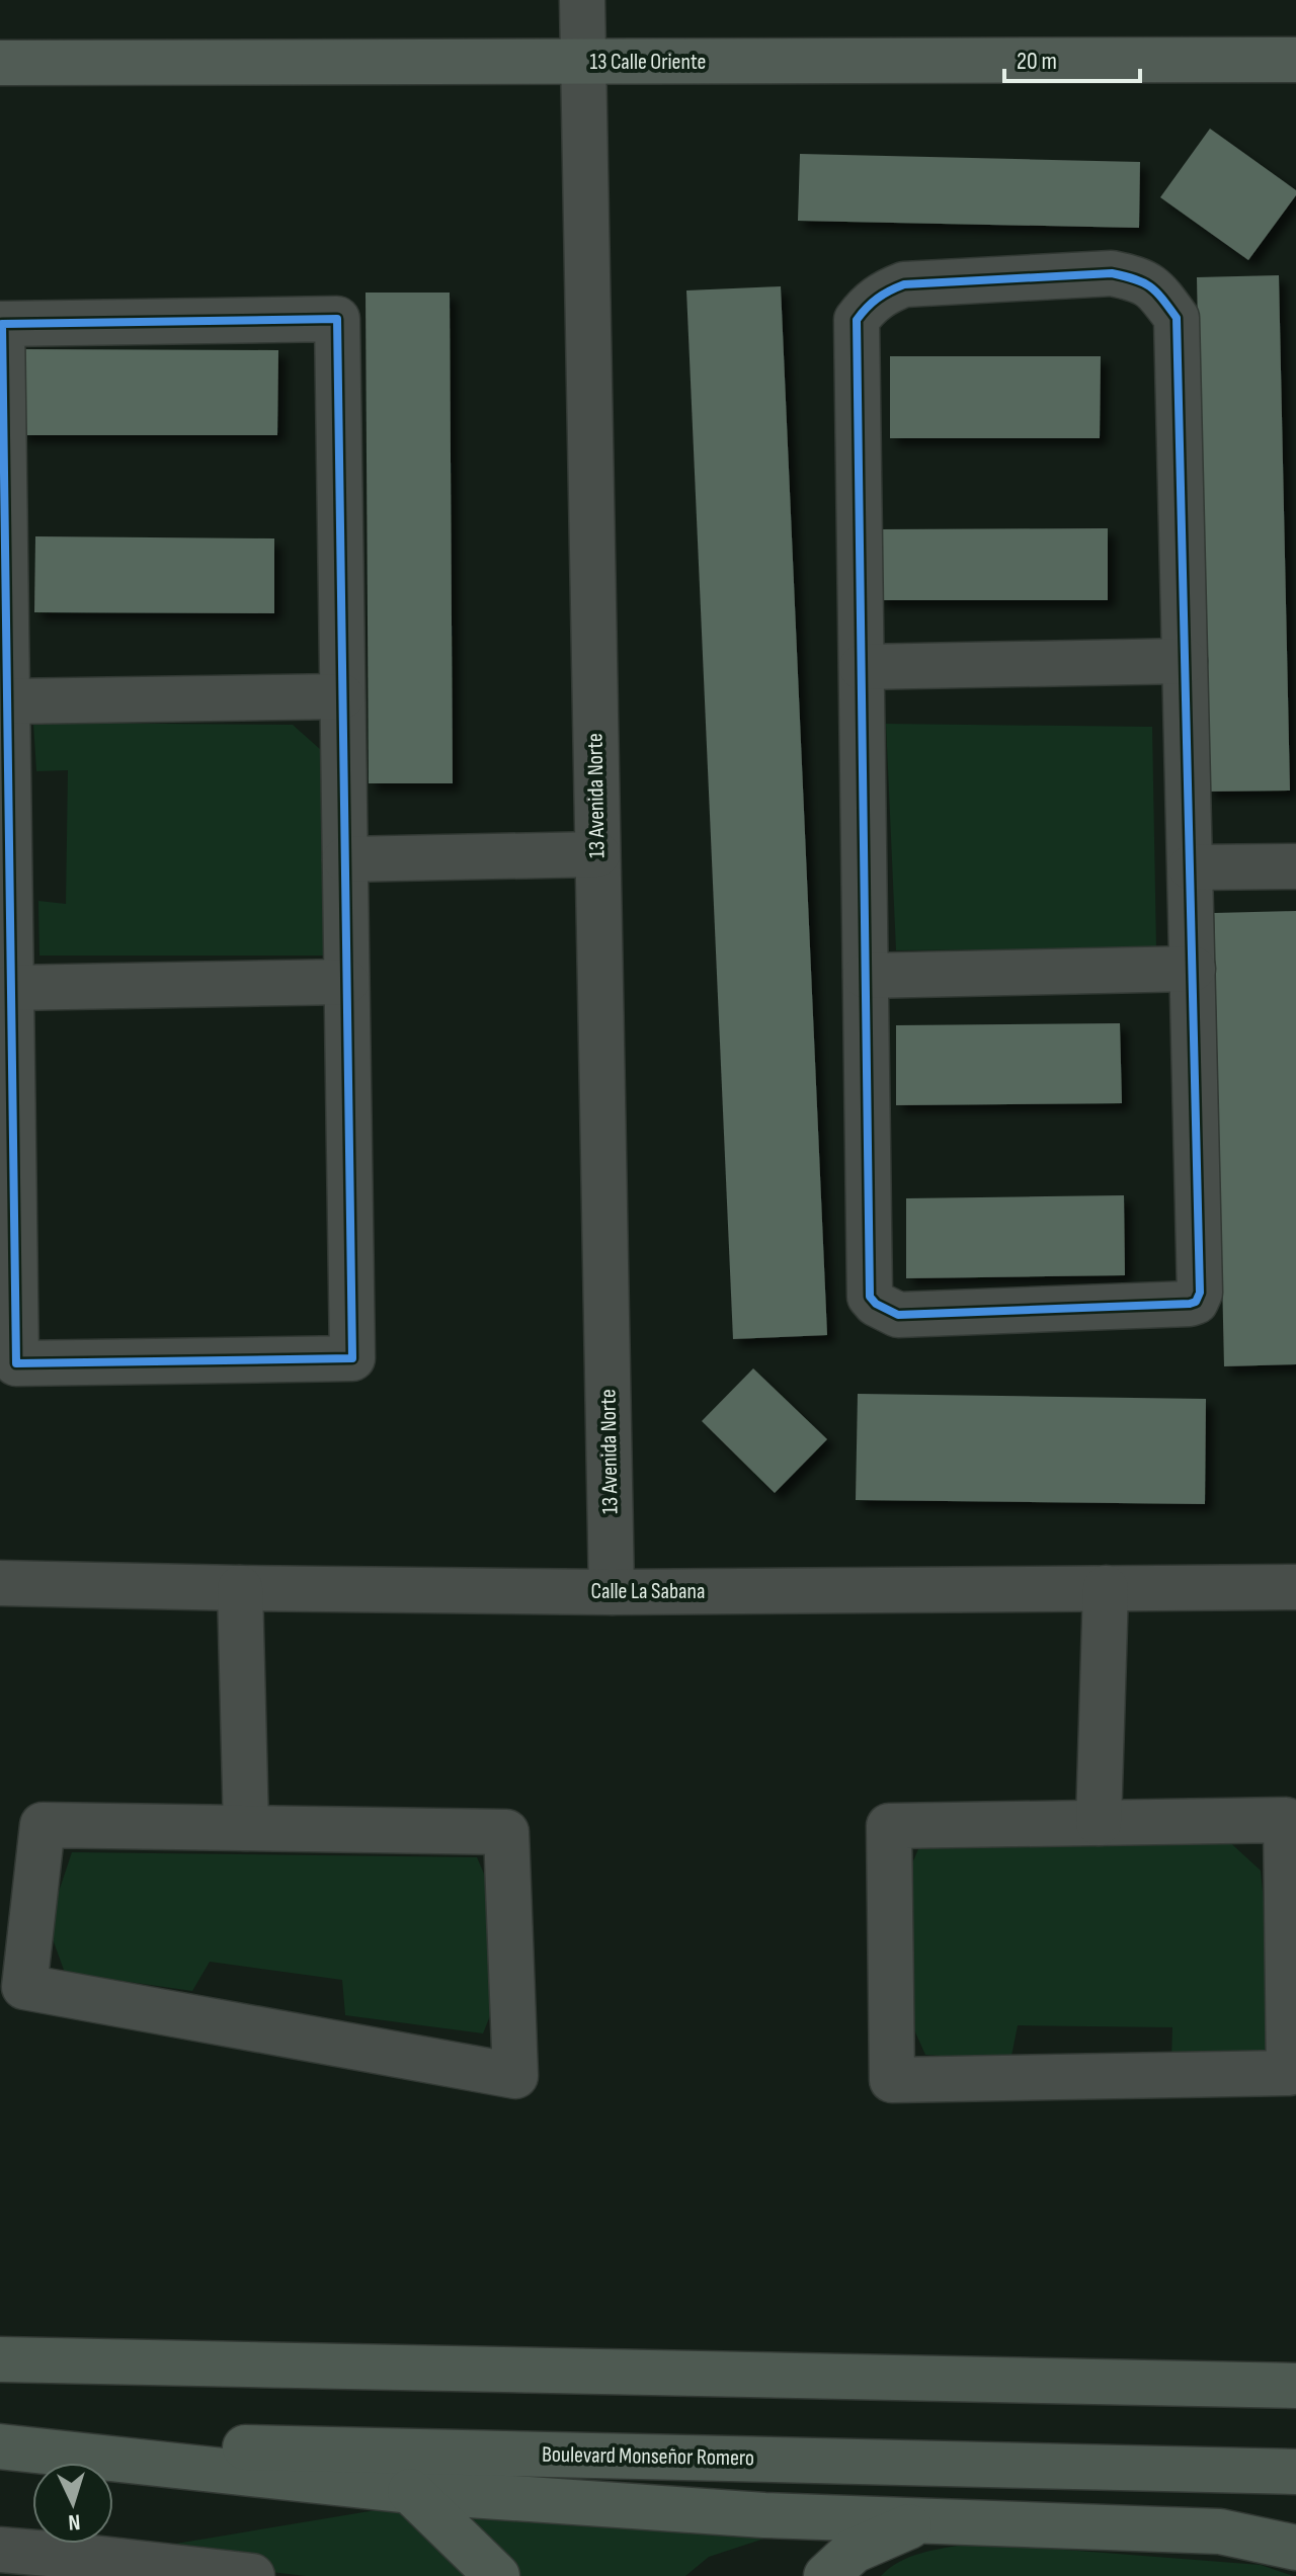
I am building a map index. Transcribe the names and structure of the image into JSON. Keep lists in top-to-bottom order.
{
  "streets": {
    "highway": ["Boulevard Monseñor Romero"],
    "main road": ["13 Calle Oriente"],
    "street": ["13 Avenida Norte", "Calle La Sabana"]
  },
  "crossings": [
    ["13 Calle Oriente", "13 Avenida Norte"],
    ["13 Avenida Norte", "Calle La Sabana"]
  ],
  "scale_bar": "20 m",
  "north": "bottom"
}
